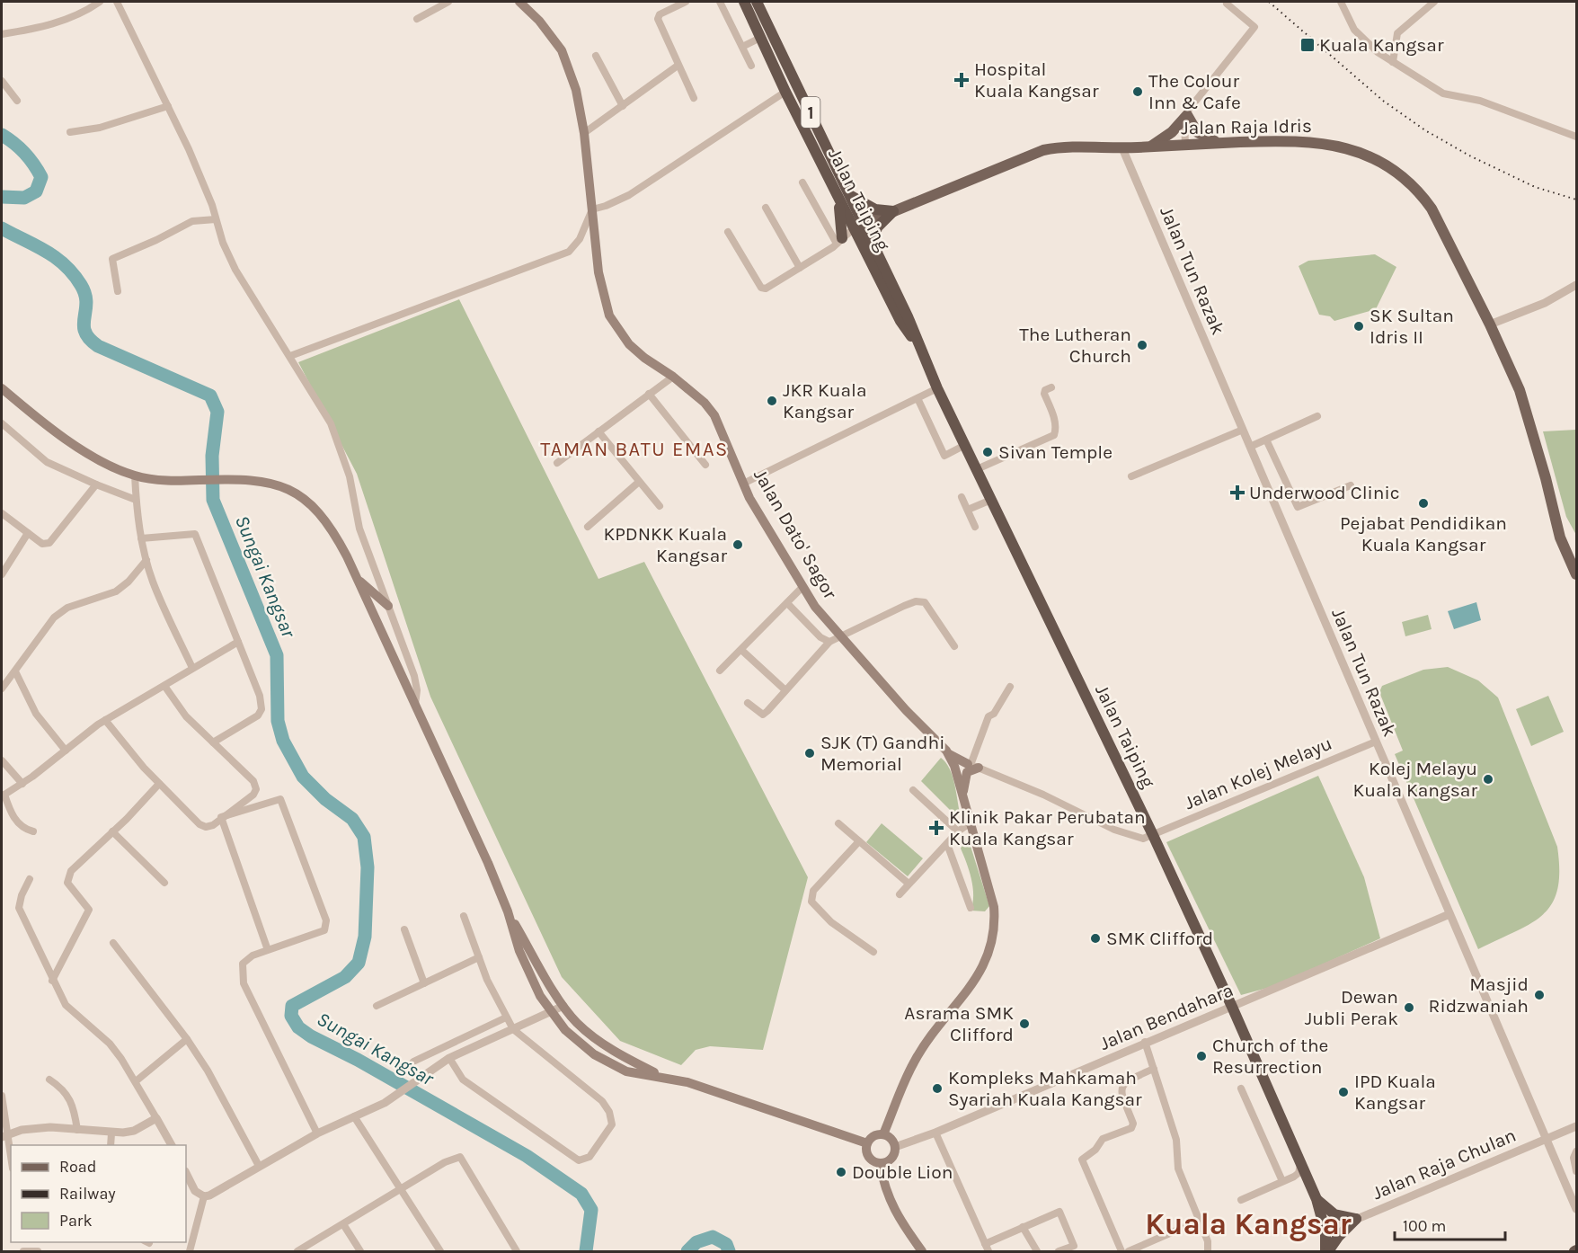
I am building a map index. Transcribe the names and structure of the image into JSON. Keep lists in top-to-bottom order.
{
  "streets": {
    "highway": ["1", "Jalan Taiping"],
    "main road": ["Jalan Raja Idris", "Jalan Dato' Sagor"],
    "street": [
      "Jalan Tun Razak",
      "Jalan Kolej Melayu",
      "Jalan Bendahara",
      "Jalan Raja Chulan"
    ]
  },
  "crossings": [
    ["1", "Jalan Taiping"],
    ["1", "Jalan Raja Chulan"],
    ["Jalan Raja Idris", "Jalan Taiping"],
    ["Jalan Raja Idris", "Jalan Tun Razak"],
    ["Jalan Taiping", "Jalan Kolej Melayu"],
    ["Jalan Taiping", "Jalan Bendahara"],
    ["Jalan Tun Razak", "Jalan Kolej Melayu"],
    ["Jalan Tun Razak", "Jalan Bendahara"],
    ["Jalan Tun Razak", "Jalan Raja Chulan"],
    ["Jalan Dato' Sagor", "Jalan Bendahara"]
  ],
  "districts": ["TAMAN BATU EMAS", "Kuala Kangsar"],
  "water": ["Sungai Kangsar"],
  "places": {
    "transit": ["Kuala Kangsar"],
    "health": ["Hospital Kuala Kangsar", "Underwood Clinic", "Klinik Pakar Perubatan Kuala Kangsar"],
    "other": [
      "The Colour Inn & Cafe",
      "SK Sultan Idris II",
      "The Lutheran Church",
      "JKR Kuala Kangsar",
      "Sivan Temple",
      "Pejabat Pendidikan Kuala Kangsar",
      "KPDNKK Kuala Kangsar",
      "SJK (T) Gandhi Memorial",
      "Kolej Melayu Kuala Kangsar",
      "SMK Clifford",
      "Masjid Ridzwaniah",
      "Dewan Jubli Perak",
      "Asrama SMK Clifford",
      "Church of the Resurrection",
      "Kompleks Mahkamah Syariah Kuala Kangsar",
      "IPD Kuala Kangsar",
      "Double Lion"
    ]
  },
  "legend": ["Road", "Railway", "Park"],
  "scale_bar": "100 m"
}
